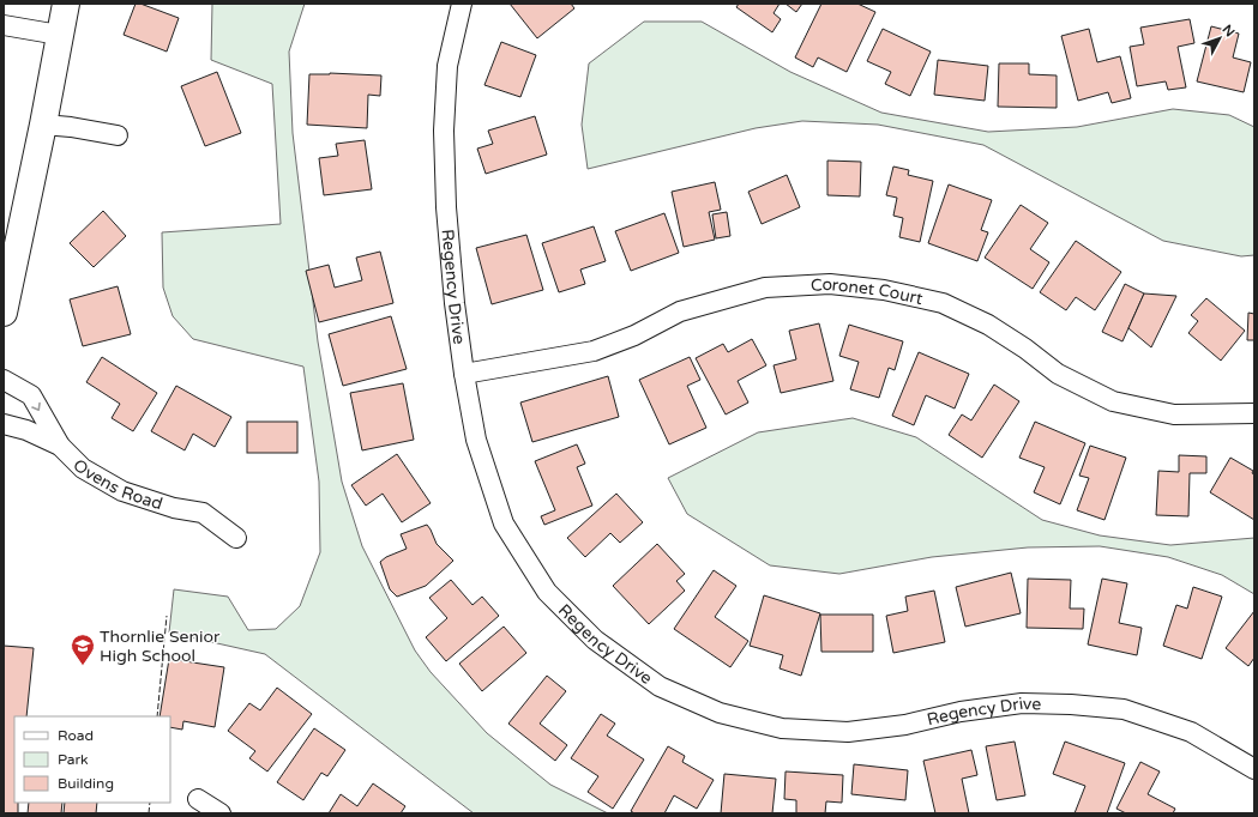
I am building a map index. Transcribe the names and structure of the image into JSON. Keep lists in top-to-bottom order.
{
  "streets": {
    "street": ["Regency Drive", "Coronet Court", "Ovens Road"]
  },
  "crossings": [
    ["Regency Drive", "Coronet Court"]
  ],
  "places": {
    "school or university": ["Thornlie Senior High School"]
  },
  "legend": ["Road", "Park", "Building"],
  "north": "top right"
}
